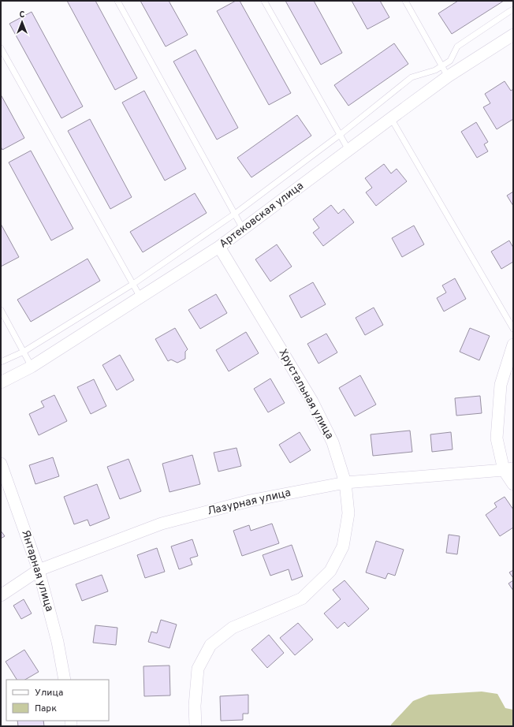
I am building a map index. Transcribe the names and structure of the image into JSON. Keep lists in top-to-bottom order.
{
  "streets": {
    "street": [
      "Артековская улица",
      "Хрустальная улица",
      "Лазурная улица",
      "Янтарная улица"
    ]
  },
  "crossings": [
    ["Артековская улица", "Хрустальная улица"],
    ["Хрустальная улица", "Лазурная улица"],
    ["Лазурная улица", "Янтарная улица"]
  ],
  "legend": ["Улица", "Парк"],
  "north": "top"
}
